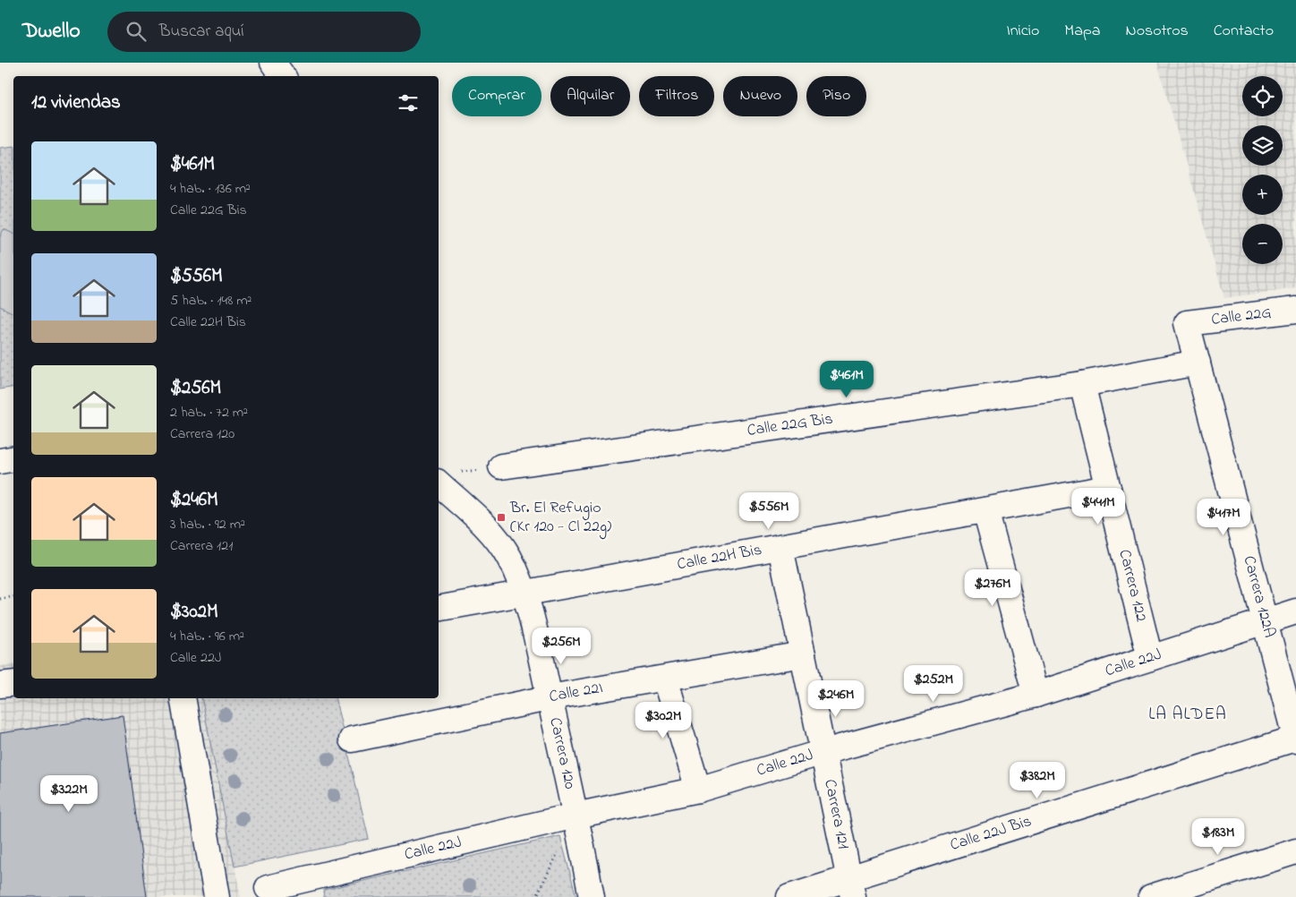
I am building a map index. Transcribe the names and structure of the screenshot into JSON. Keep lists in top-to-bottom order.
{
  "streets": {
    "street": [
      "Calle 22G",
      "Calle 22G Bis",
      "Calle 22H Bis",
      "Carrera 122",
      "Carrera 122A",
      "Calle 22J",
      "Calle 22I",
      "Carrera 120",
      "Carrera 121",
      "Calle 22J Bis"
    ]
  },
  "crossings": [
    ["Calle 22G", "Carrera 122A"],
    ["Calle 22G Bis", "Carrera 122"],
    ["Calle 22G Bis", "Carrera 122A"],
    ["Calle 22H Bis", "Carrera 122"],
    ["Calle 22H Bis", "Carrera 120"],
    ["Calle 22H Bis", "Carrera 121"],
    ["Carrera 122", "Calle 22J"],
    ["Carrera 122A", "Calle 22J"],
    ["Carrera 122A", "Calle 22J Bis"],
    ["Calle 22J", "Carrera 120"],
    ["Calle 22J", "Carrera 121"],
    ["Calle 22I", "Carrera 120"],
    ["Calle 22I", "Carrera 121"],
    ["Carrera 121", "Calle 22J Bis"]
  ],
  "districts": ["LA ALDEA"],
  "places": {
    "transit": ["Br. El Refugio (Kr 120 - Cl 22g)"]
  },
  "page": {
    "header": "Dwello",
    "search": "Buscar aquí",
    "nav": [
      "Inicio",
      "Mapa",
      "Nosotros",
      "Contacto"
    ],
    "map_buttons": ["+", "−"],
    "chip": [
      "Comprar",
      "Alquilar",
      "Filtros",
      "Nuevo",
      "Piso"
    ],
    "heading": "12 viviendas",
    "list": [
      {
        "name": "$461M",
        "note": "4 hab. · 136 m² · Calle 22G Bis"
      },
      {
        "name": "$556M",
        "note": "5 hab. · 148 m² · Calle 22H Bis"
      },
      {
        "name": "$256M",
        "note": "2 hab. · 72 m² · Carrera 120"
      },
      {
        "name": "$246M",
        "note": "3 hab. · 92 m² · Carrera 121"
      },
      {
        "name": "$302M",
        "note": "4 hab. · 96 m² · Calle 22J"
      }
    ],
    "price": [
      "$461M",
      "$441M",
      "$556M",
      "$417M",
      "$276M",
      "$256M",
      "$252M",
      "$246M",
      "$302M",
      "$382M",
      "$322M",
      "$183M"
    ]
  }
}
